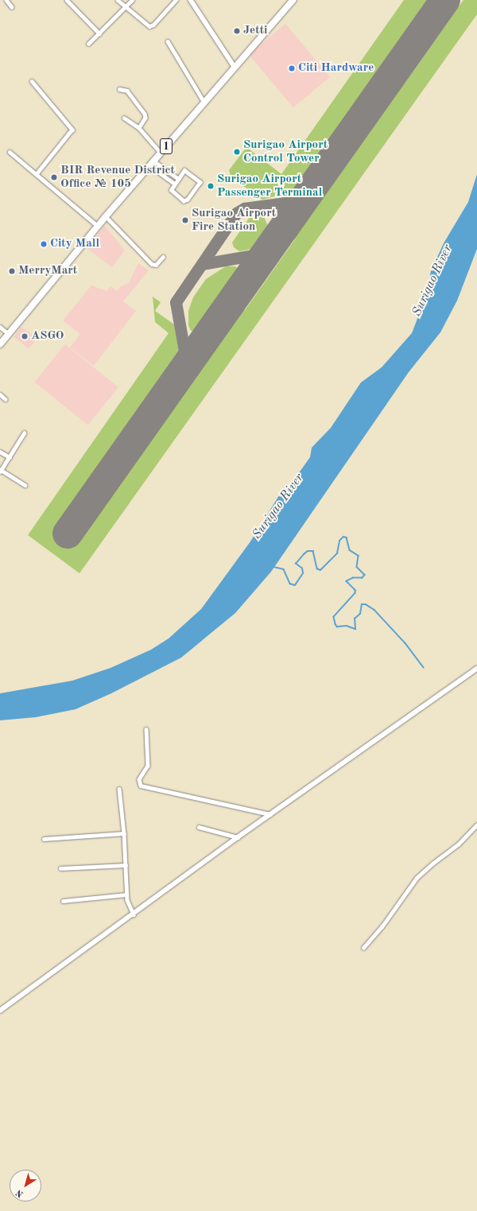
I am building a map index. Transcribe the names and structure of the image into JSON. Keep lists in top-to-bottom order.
{
  "streets": {
    "highway": ["1"]
  },
  "water": ["Surigao River"],
  "places": [
    "Jetti",
    "Citi Hardware",
    "Surigao Airport Control Tower",
    "BIR Revenue District Office № 105",
    "Surigao Airport Passenger Terminal",
    "Surigao Airport Fire Station",
    "City Mall",
    "MerryMart",
    "ASGO"
  ],
  "north": "bottom left"
}
